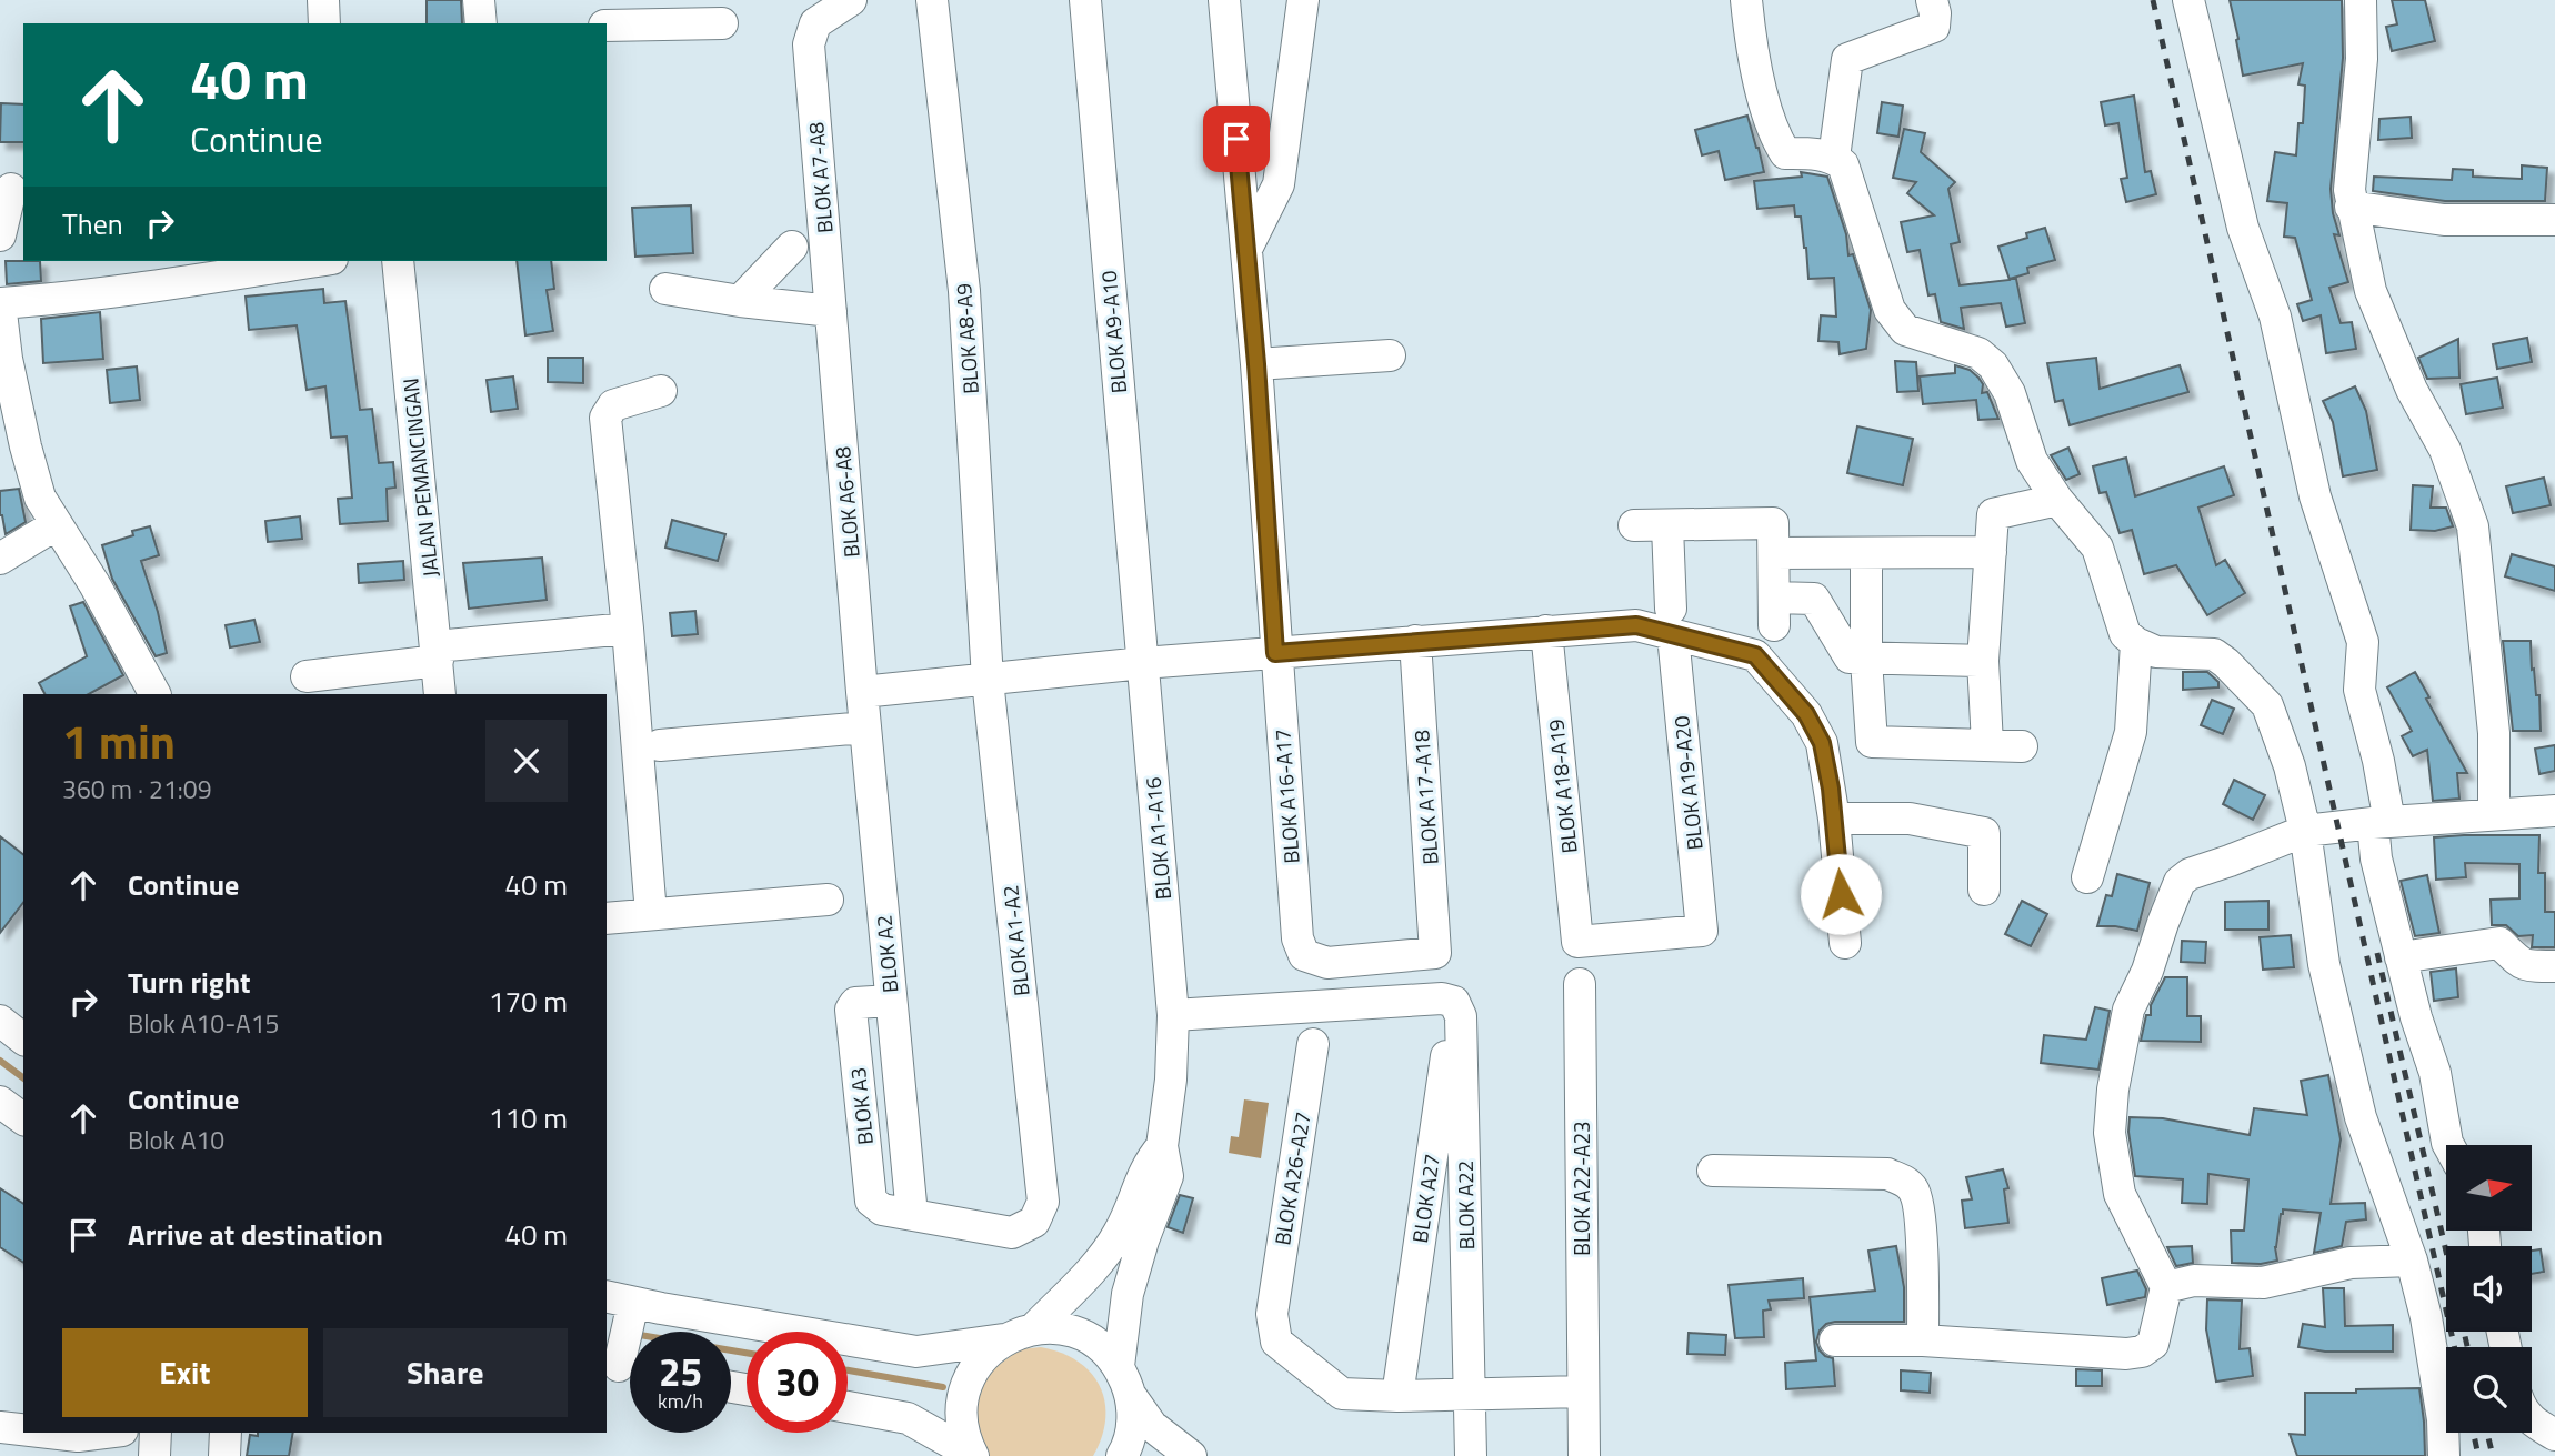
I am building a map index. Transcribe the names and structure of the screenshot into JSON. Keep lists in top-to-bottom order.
{
  "streets": {
    "street": [
      "BLOK A7-A8",
      "BLOK A9-A10",
      "BLOK A8-A9",
      "JALAN PEMANCINGAN",
      "BLOK A6-A8",
      "BLOK A19-A20",
      "BLOK A18-A19",
      "BLOK A16-A17",
      "BLOK A17-A18",
      "BLOK A1-A16",
      "BLOK A1-A2",
      "BLOK A2",
      "BLOK A3",
      "BLOK A26-A27",
      "BLOK A22-A23",
      "BLOK A27",
      "BLOK A22"
    ]
  },
  "crossings": [
    ["BLOK A7-A8", "BLOK A6-A8"],
    ["BLOK A9-A10", "BLOK A1-A16"],
    ["BLOK A8-A9", "BLOK A1-A2"],
    ["BLOK A6-A8", "BLOK A2"],
    ["BLOK A19-A20", "BLOK A18-A19"],
    ["BLOK A16-A17", "BLOK A17-A18"],
    ["BLOK A1-A2", "BLOK A3"],
    ["BLOK A2", "BLOK A3"],
    ["BLOK A26-A27", "BLOK A27"],
    ["BLOK A27", "BLOK A22"]
  ],
  "north": "right",
  "page": {
    "turn": ["40 m", "Continue"],
    "then": "Then",
    "heading": ["1 min", "360 m · 21:09"],
    "list": [
      {
        "name": "Continue",
        "value": "40 m"
      },
      {
        "name": "Turn right",
        "note": "Blok A10-A15",
        "value": "170 m"
      },
      {
        "name": "Continue",
        "note": "Blok A10",
        "value": "110 m"
      },
      {
        "name": "Arrive at destination",
        "value": "40 m"
      }
    ],
    "buttons": ["Exit", "Share"],
    "speed": "25 km/h",
    "limit": "30"
  }
}
